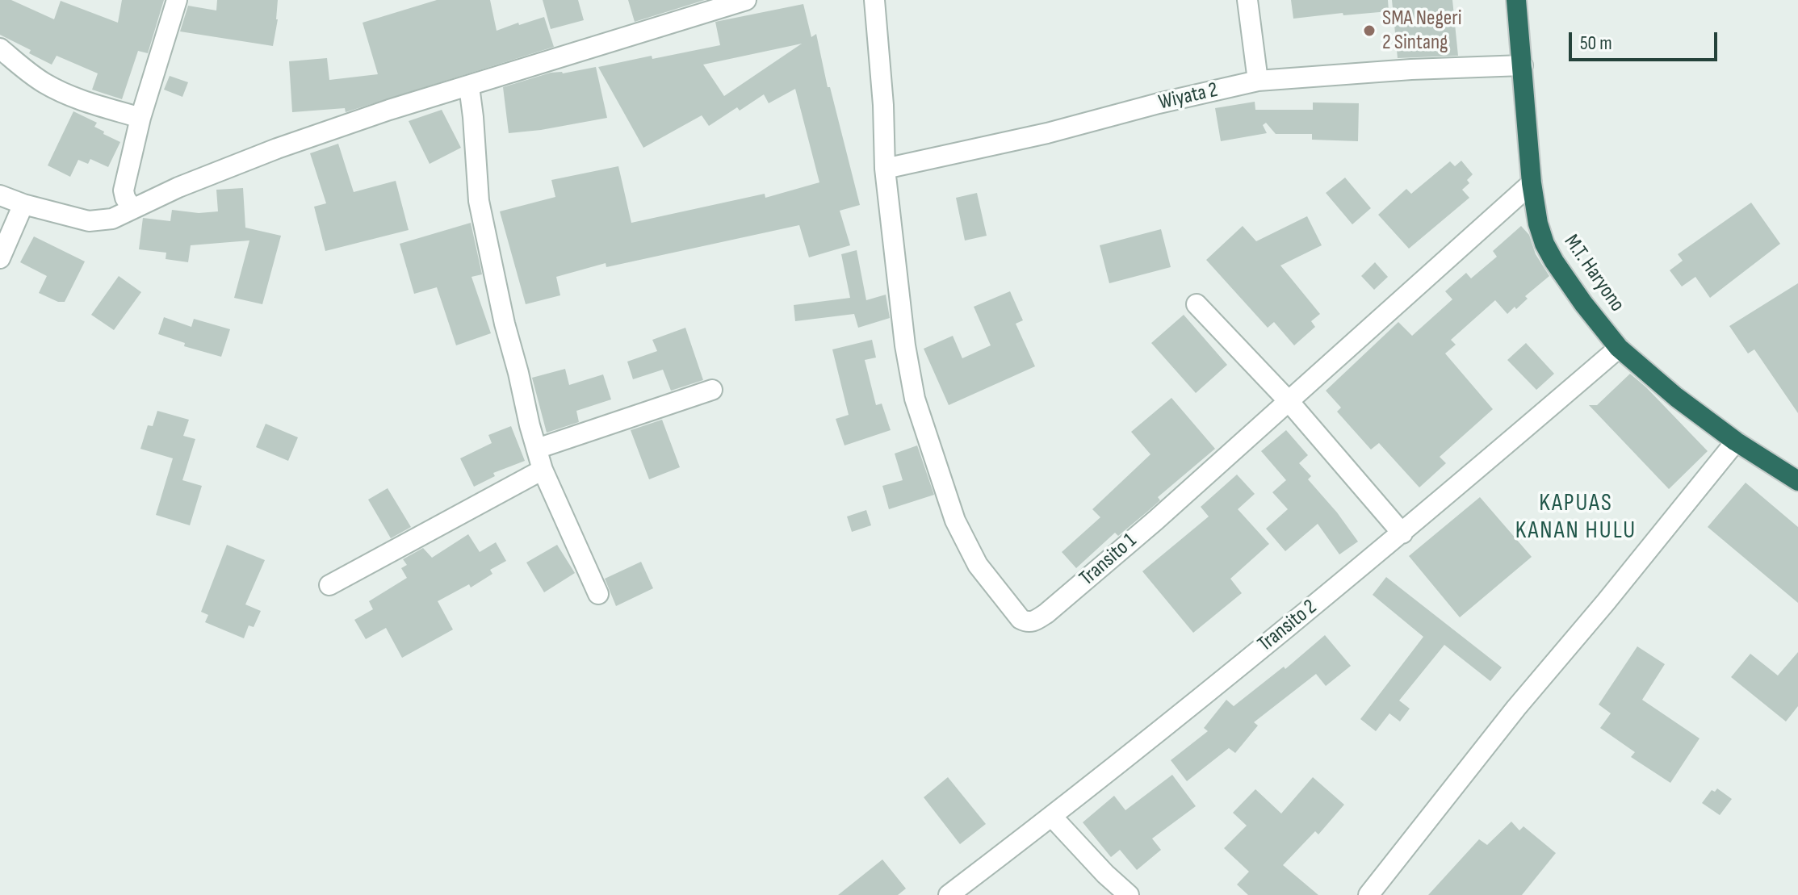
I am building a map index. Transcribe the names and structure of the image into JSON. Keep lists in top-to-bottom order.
{
  "streets": {
    "highway": ["M.T. Haryono"],
    "street": ["Wiyata 2", "Transito 1", "Transito 2"]
  },
  "crossings": [
    ["Wiyata 2", "M.T. Haryono"],
    ["Wiyata 2", "Transito 1"],
    ["M.T. Haryono", "Transito 1"],
    ["M.T. Haryono", "Transito 2"]
  ],
  "districts": ["KAPUAS KANAN HULU"],
  "places": ["SMA Negeri 2 Sintang"],
  "scale_bar": "50 m"
}
